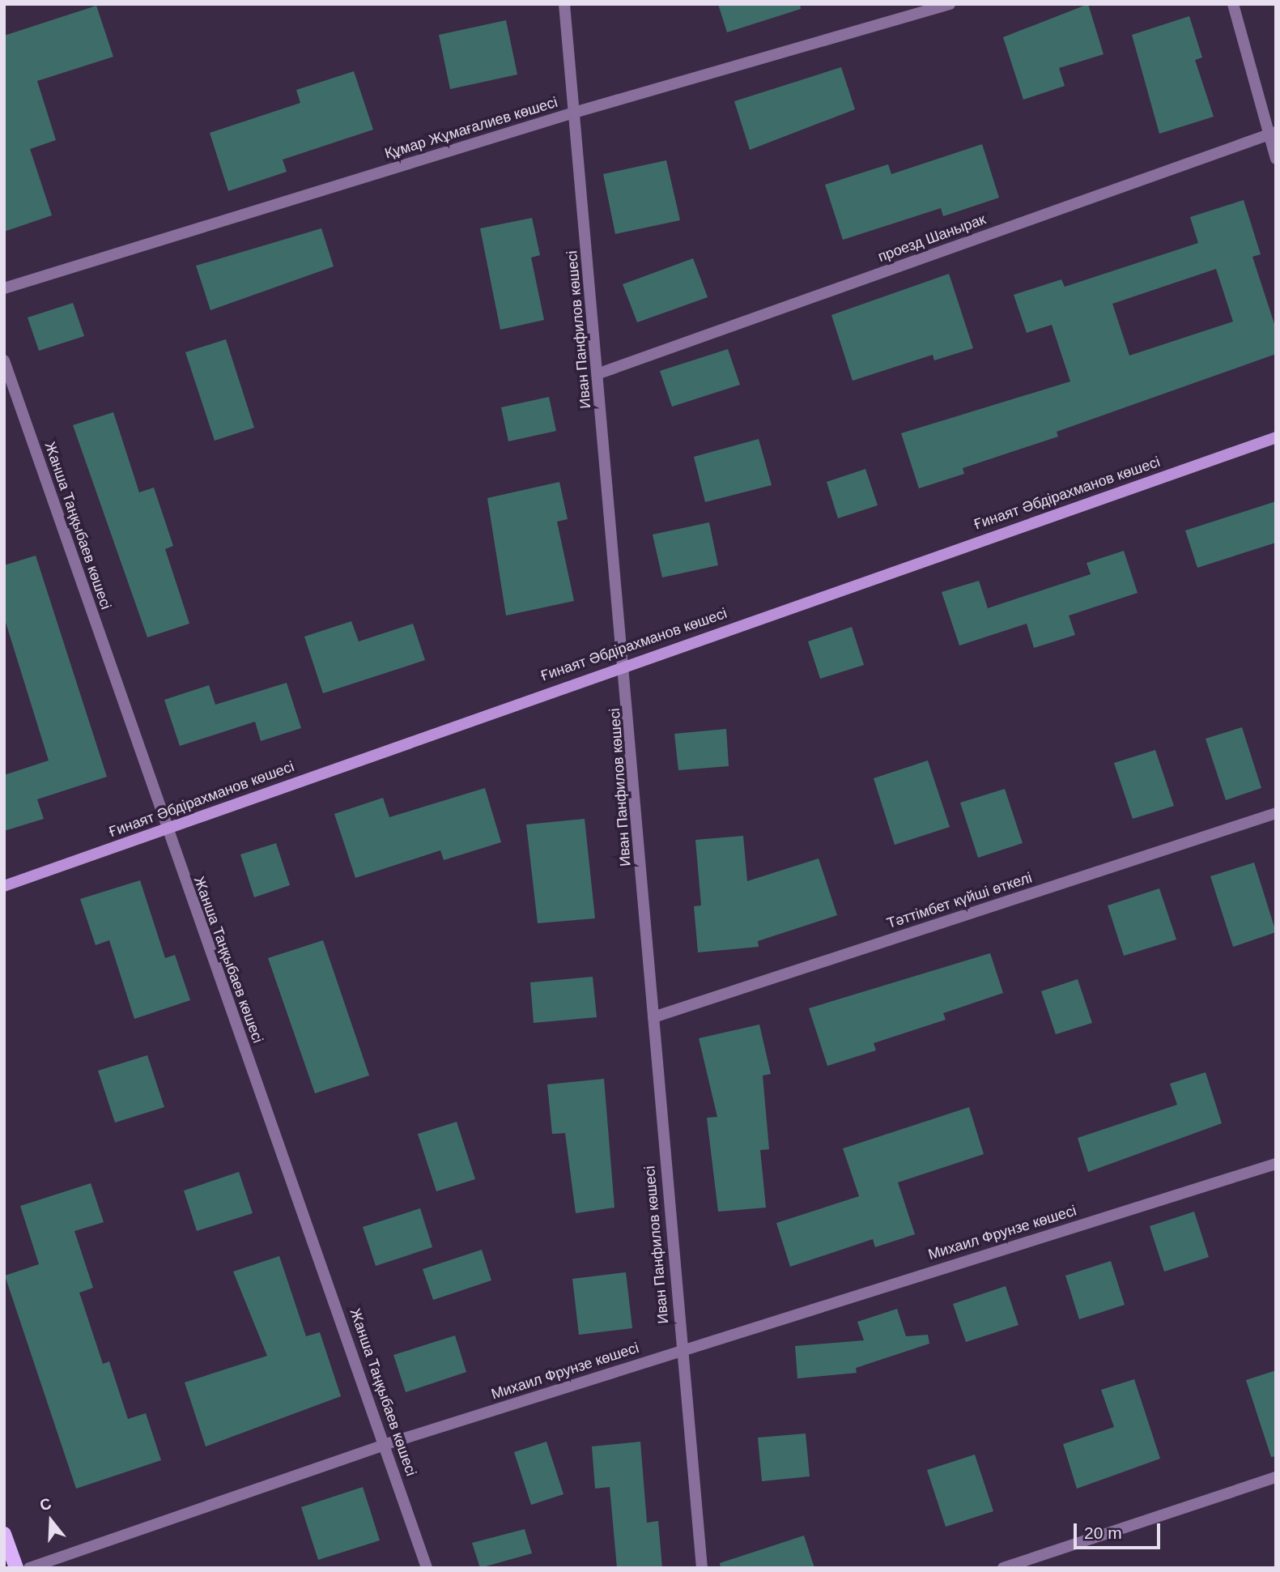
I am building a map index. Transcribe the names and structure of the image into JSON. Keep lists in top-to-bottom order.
{
  "streets": {
    "street": [
      "Құмар Жұмағалиев көшесі",
      "проезд Шанырак",
      "Иван Панфилов көшесі",
      "Ғинаят Әбдірахманов көшесі",
      "Жанша Таңқыбаев көшесі",
      "Тәттімбет күйші өткелі",
      "Михаил Фрунзе көшесі"
    ]
  },
  "crossings": [
    ["Құмар Жұмағалиев көшесі", "Иван Панфилов көшесі"],
    ["проезд Шанырак", "Иван Панфилов көшесі"],
    ["Иван Панфилов көшесі", "Ғинаят Әбдірахманов көшесі"],
    ["Иван Панфилов көшесі", "Тәттімбет күйші өткелі"],
    ["Иван Панфилов көшесі", "Михаил Фрунзе көшесі"],
    ["Ғинаят Әбдірахманов көшесі", "Жанша Таңқыбаев көшесі"],
    ["Жанша Таңқыбаев көшесі", "Михаил Фрунзе көшесі"]
  ],
  "scale_bar": "20 m",
  "north": "top"
}
